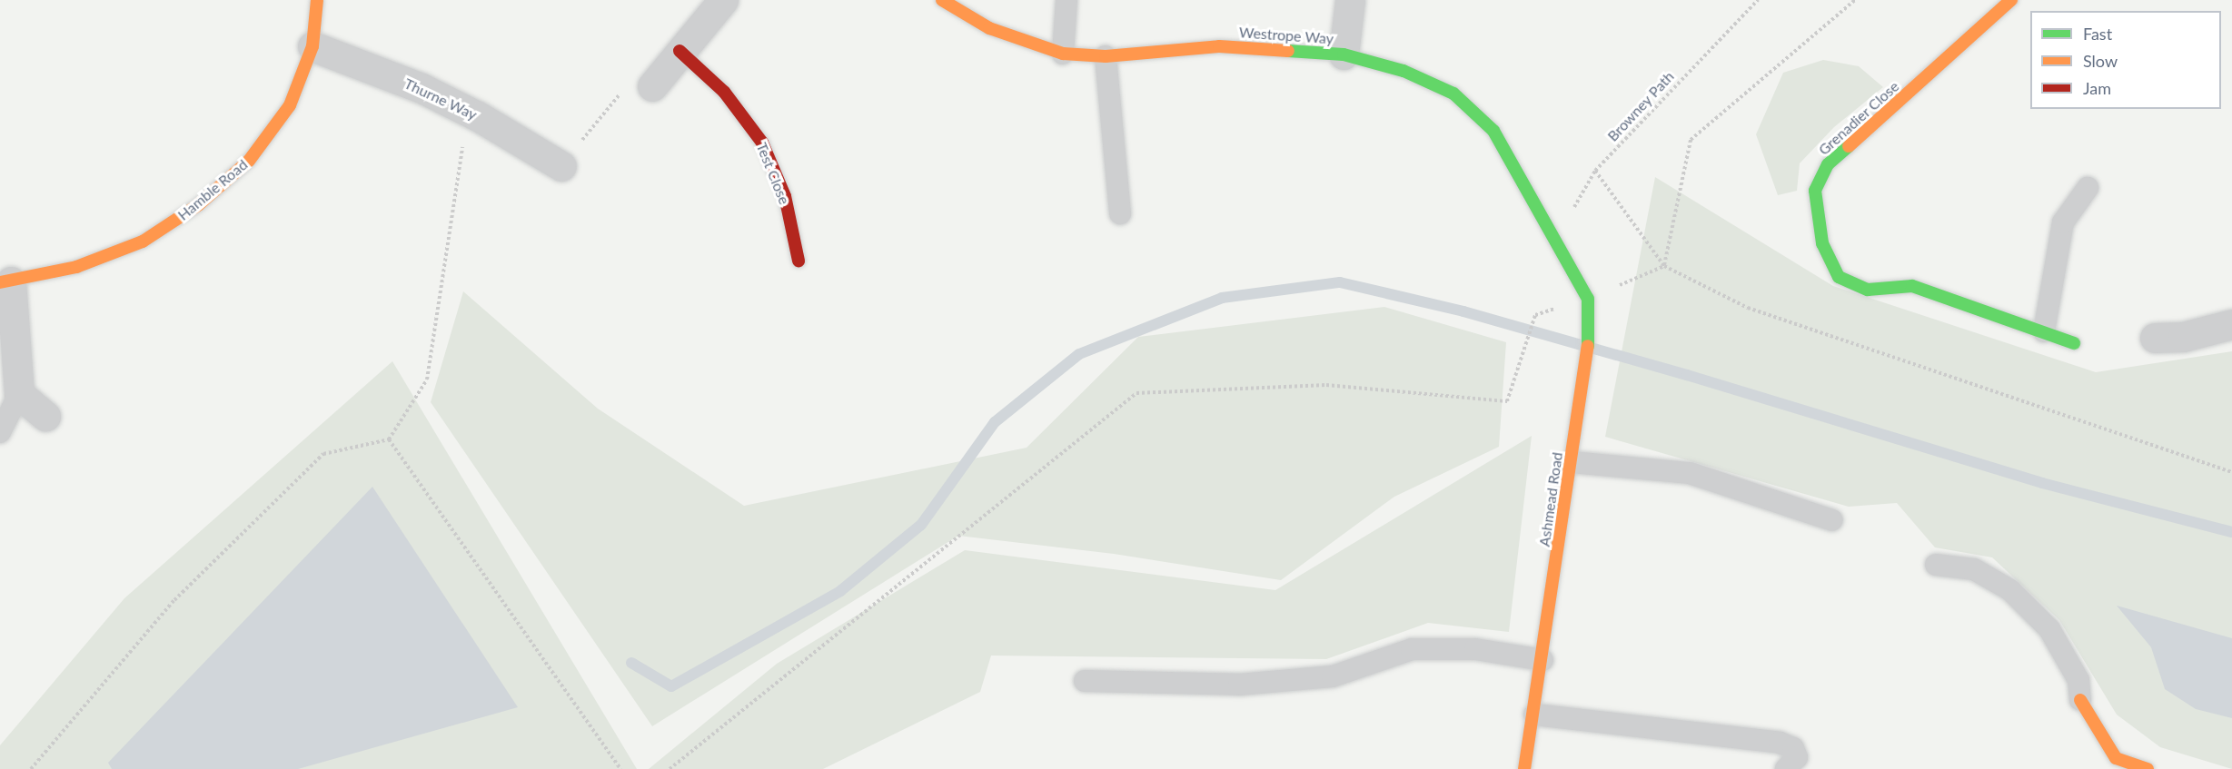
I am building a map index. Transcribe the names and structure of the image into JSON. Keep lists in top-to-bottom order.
{
  "streets": {
    "street": [
      "Westrope Way",
      "Thurne Way",
      "Grenadier Close",
      "Test Close",
      "Hamble Road",
      "Ashmead Road"
    ],
    "path": ["Browney Path"]
  },
  "crossings": [
    ["Westrope Way", "Browney Path"],
    ["Westrope Way", "Ashmead Road"],
    ["Thurne Way", "Hamble Road"],
    ["Browney Path", "Ashmead Road"]
  ],
  "legend": ["Fast", "Slow", "Jam"]
}
